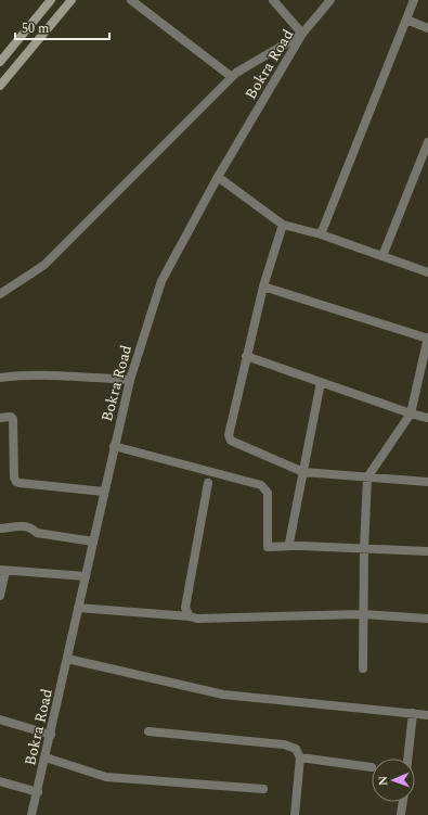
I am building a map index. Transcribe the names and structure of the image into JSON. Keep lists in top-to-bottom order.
{
  "streets": {
    "street": ["Bokra Road"]
  },
  "scale_bar": "50 m",
  "north": "left"
}
